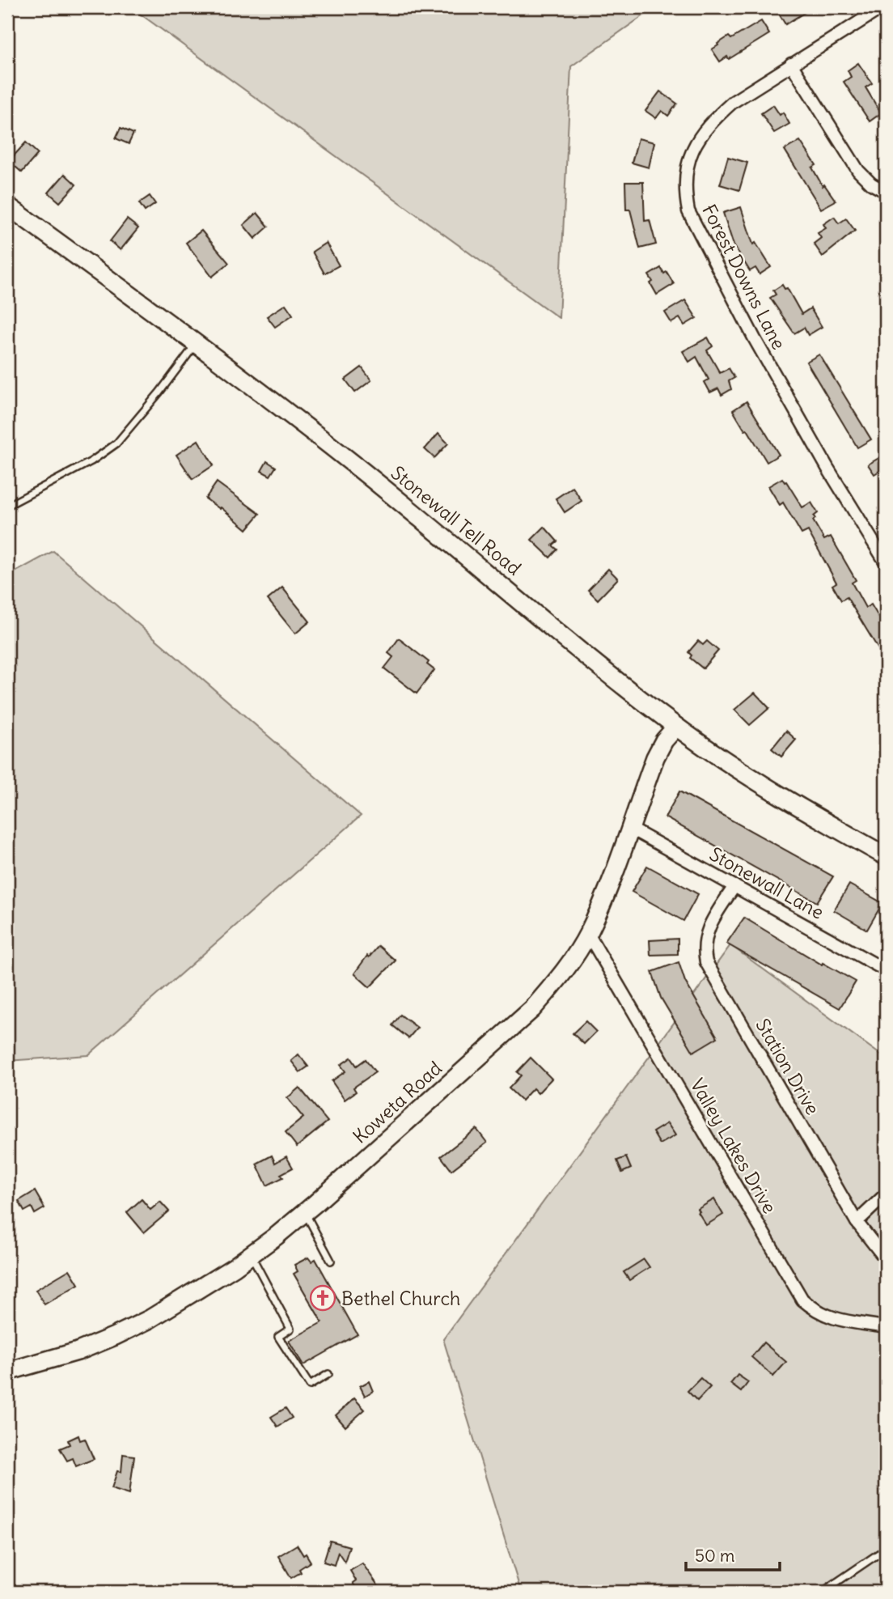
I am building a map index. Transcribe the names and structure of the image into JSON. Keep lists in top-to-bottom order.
{
  "streets": {
    "street": [
      "Forest Downs Lane",
      "Stonewall Tell Road",
      "Stonewall Lane",
      "Station Drive",
      "Koweta Road",
      "Valley Lakes Drive"
    ]
  },
  "crossings": [
    ["Stonewall Tell Road", "Koweta Road"],
    ["Stonewall Lane", "Station Drive"],
    ["Stonewall Lane", "Koweta Road"],
    ["Koweta Road", "Valley Lakes Drive"]
  ],
  "places": {
    "church": ["Bethel Church"]
  },
  "scale_bar": "50 m"
}
